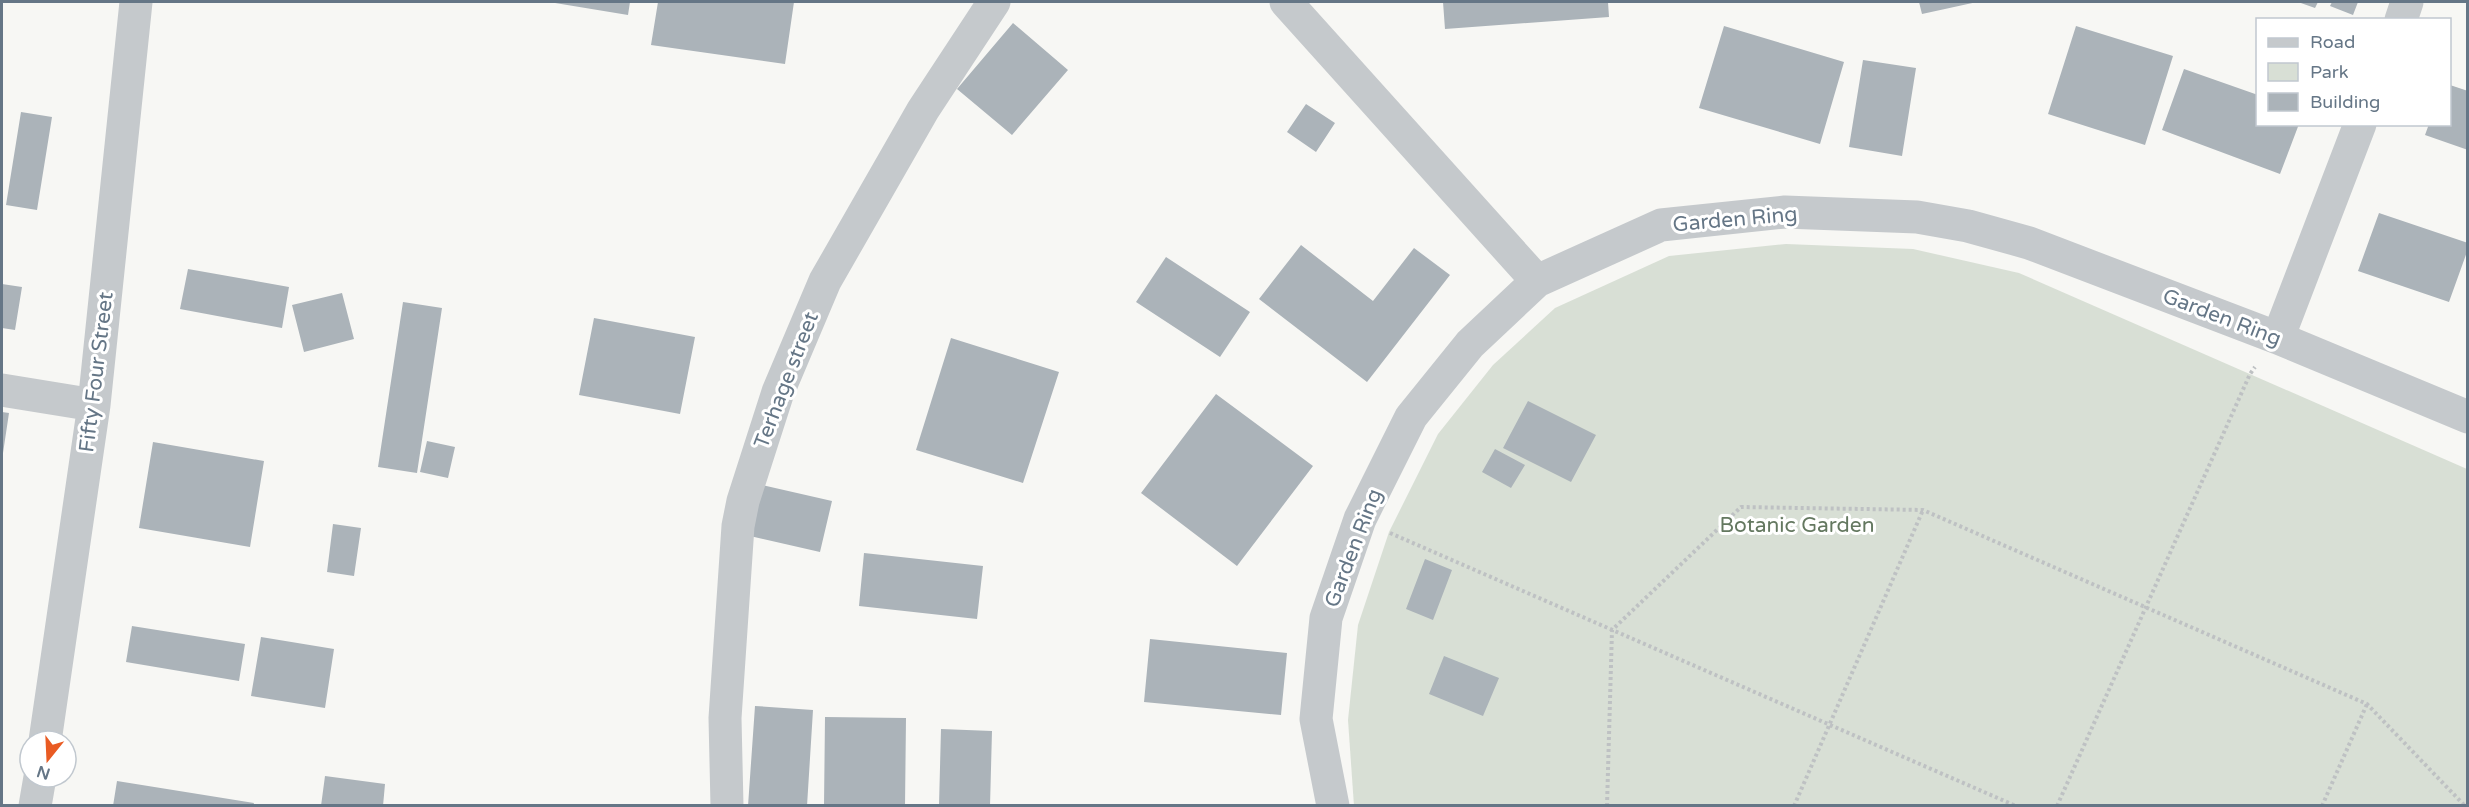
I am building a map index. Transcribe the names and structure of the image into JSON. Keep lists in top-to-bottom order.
{
  "streets": {
    "street": ["Garden Ring", "Fifty Four Street", "Terhage street"]
  },
  "parks": ["Botanic Garden"],
  "legend": ["Road", "Park", "Building"],
  "north": "bottom"
}
